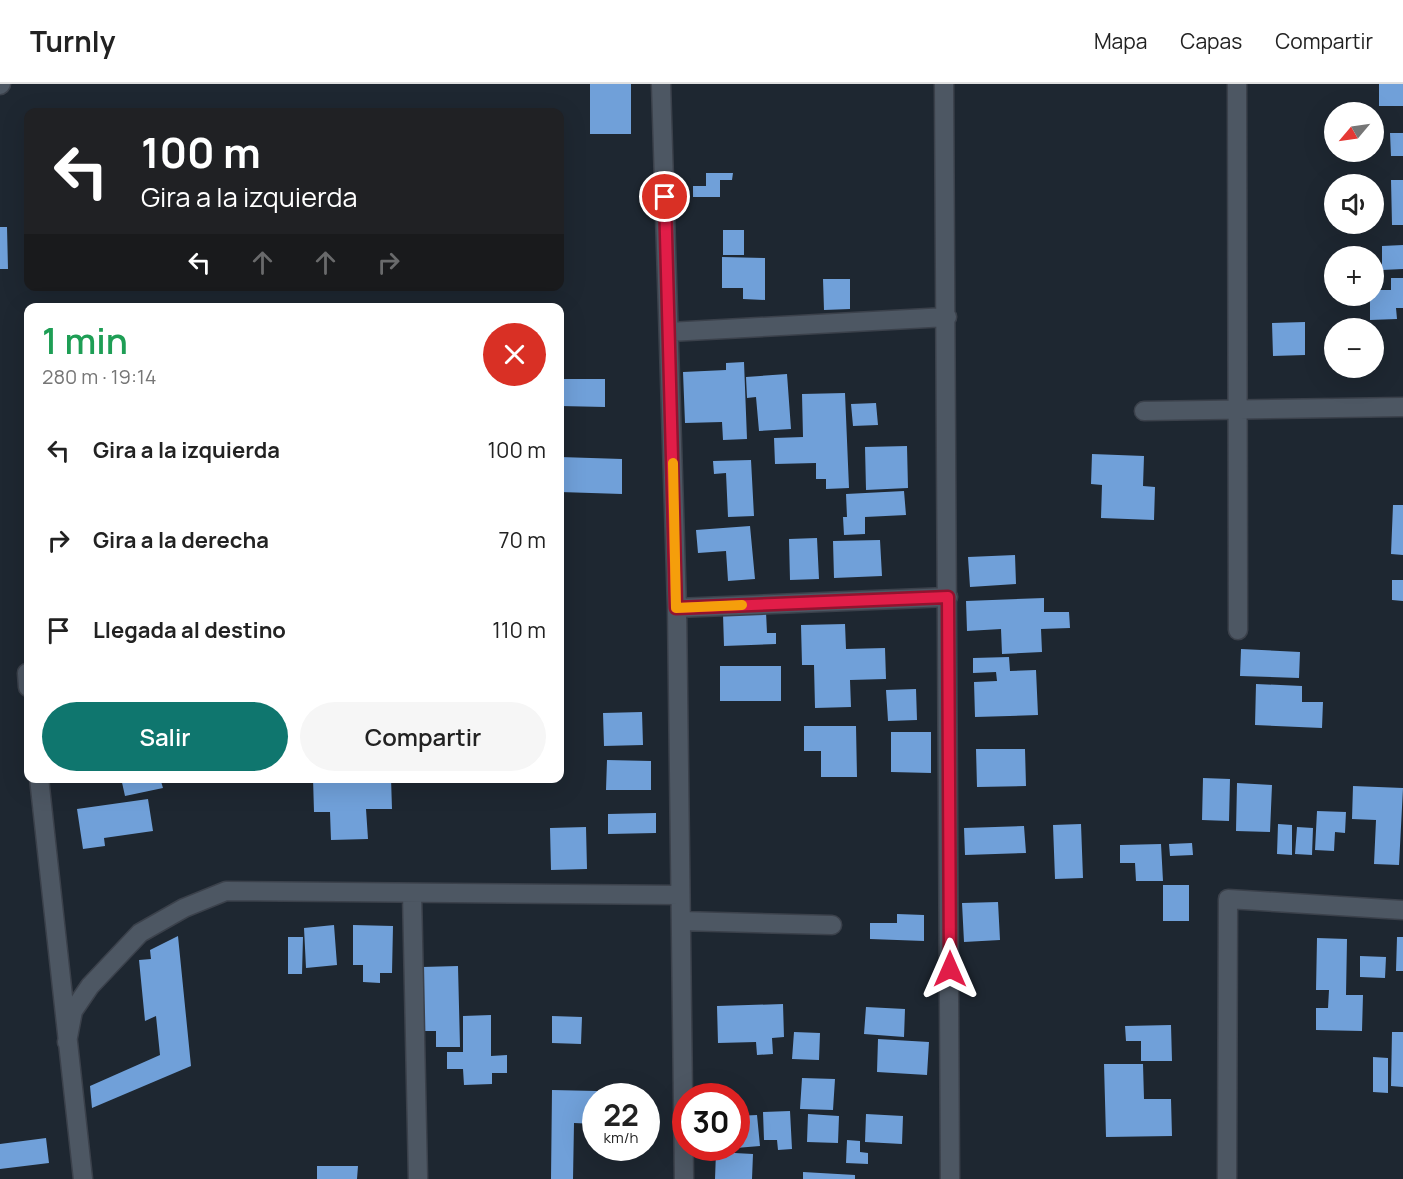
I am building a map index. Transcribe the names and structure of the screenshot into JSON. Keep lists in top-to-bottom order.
{
  "north": "bottom left",
  "page": {
    "header": "Turnly",
    "nav": ["Mapa", "Capas", "Compartir"],
    "map_buttons": ["+", "−"],
    "turn": ["100 m", "Gira a la izquierda"],
    "heading": ["1 min", "280 m · 19:14"],
    "list": [
      {
        "name": "Gira a la izquierda",
        "value": "100 m"
      },
      {
        "name": "Gira a la derecha",
        "value": "70 m"
      },
      {
        "name": "Llegada al destino",
        "value": "110 m"
      }
    ],
    "buttons": ["Salir", "Compartir"],
    "speed": "22 km/h",
    "limit": "30"
  }
}
